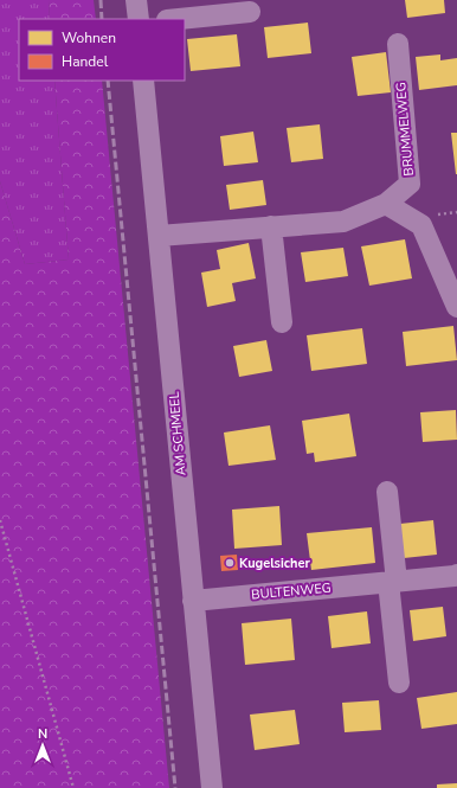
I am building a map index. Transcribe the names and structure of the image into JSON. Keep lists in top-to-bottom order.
{
  "streets": {
    "street": ["BRUMMELWEG", "AM SCHMEEL", "BULTENWEG"]
  },
  "crossings": [
    ["BRUMMELWEG", "AM SCHMEEL"],
    ["AM SCHMEEL", "BULTENWEG"]
  ],
  "places": ["Kugelsicher"],
  "legend": ["Wohnen", "Handel"],
  "north": "top"
}
